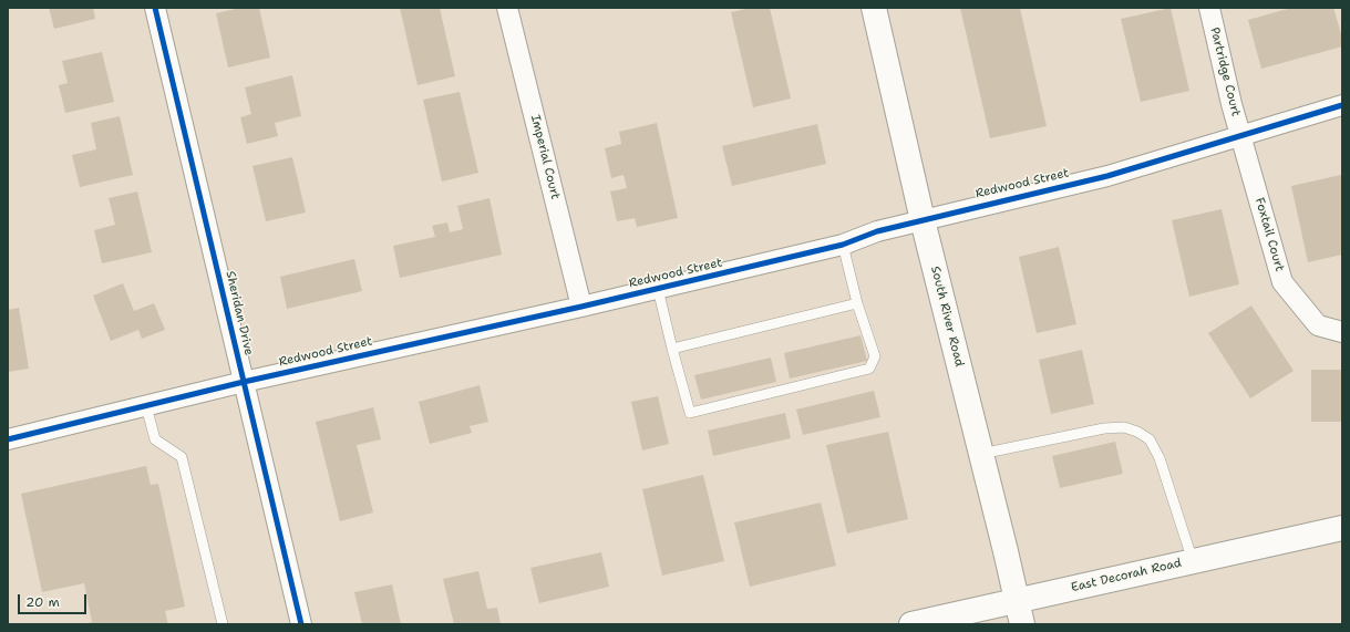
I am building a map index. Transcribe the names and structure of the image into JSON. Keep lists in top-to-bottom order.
{
  "streets": {
    "street": [
      "Partridge Court",
      "Imperial Court",
      "Redwood Street",
      "Foxtail Court",
      "Sheridan Drive",
      "South River Road",
      "East Decorah Road"
    ]
  },
  "crossings": [
    ["Partridge Court", "Redwood Street"],
    ["Partridge Court", "Foxtail Court"],
    ["Imperial Court", "Redwood Street"],
    ["Redwood Street", "Foxtail Court"],
    ["Redwood Street", "Sheridan Drive"],
    ["Redwood Street", "South River Road"],
    ["South River Road", "East Decorah Road"]
  ],
  "scale_bar": "20 m"
}
